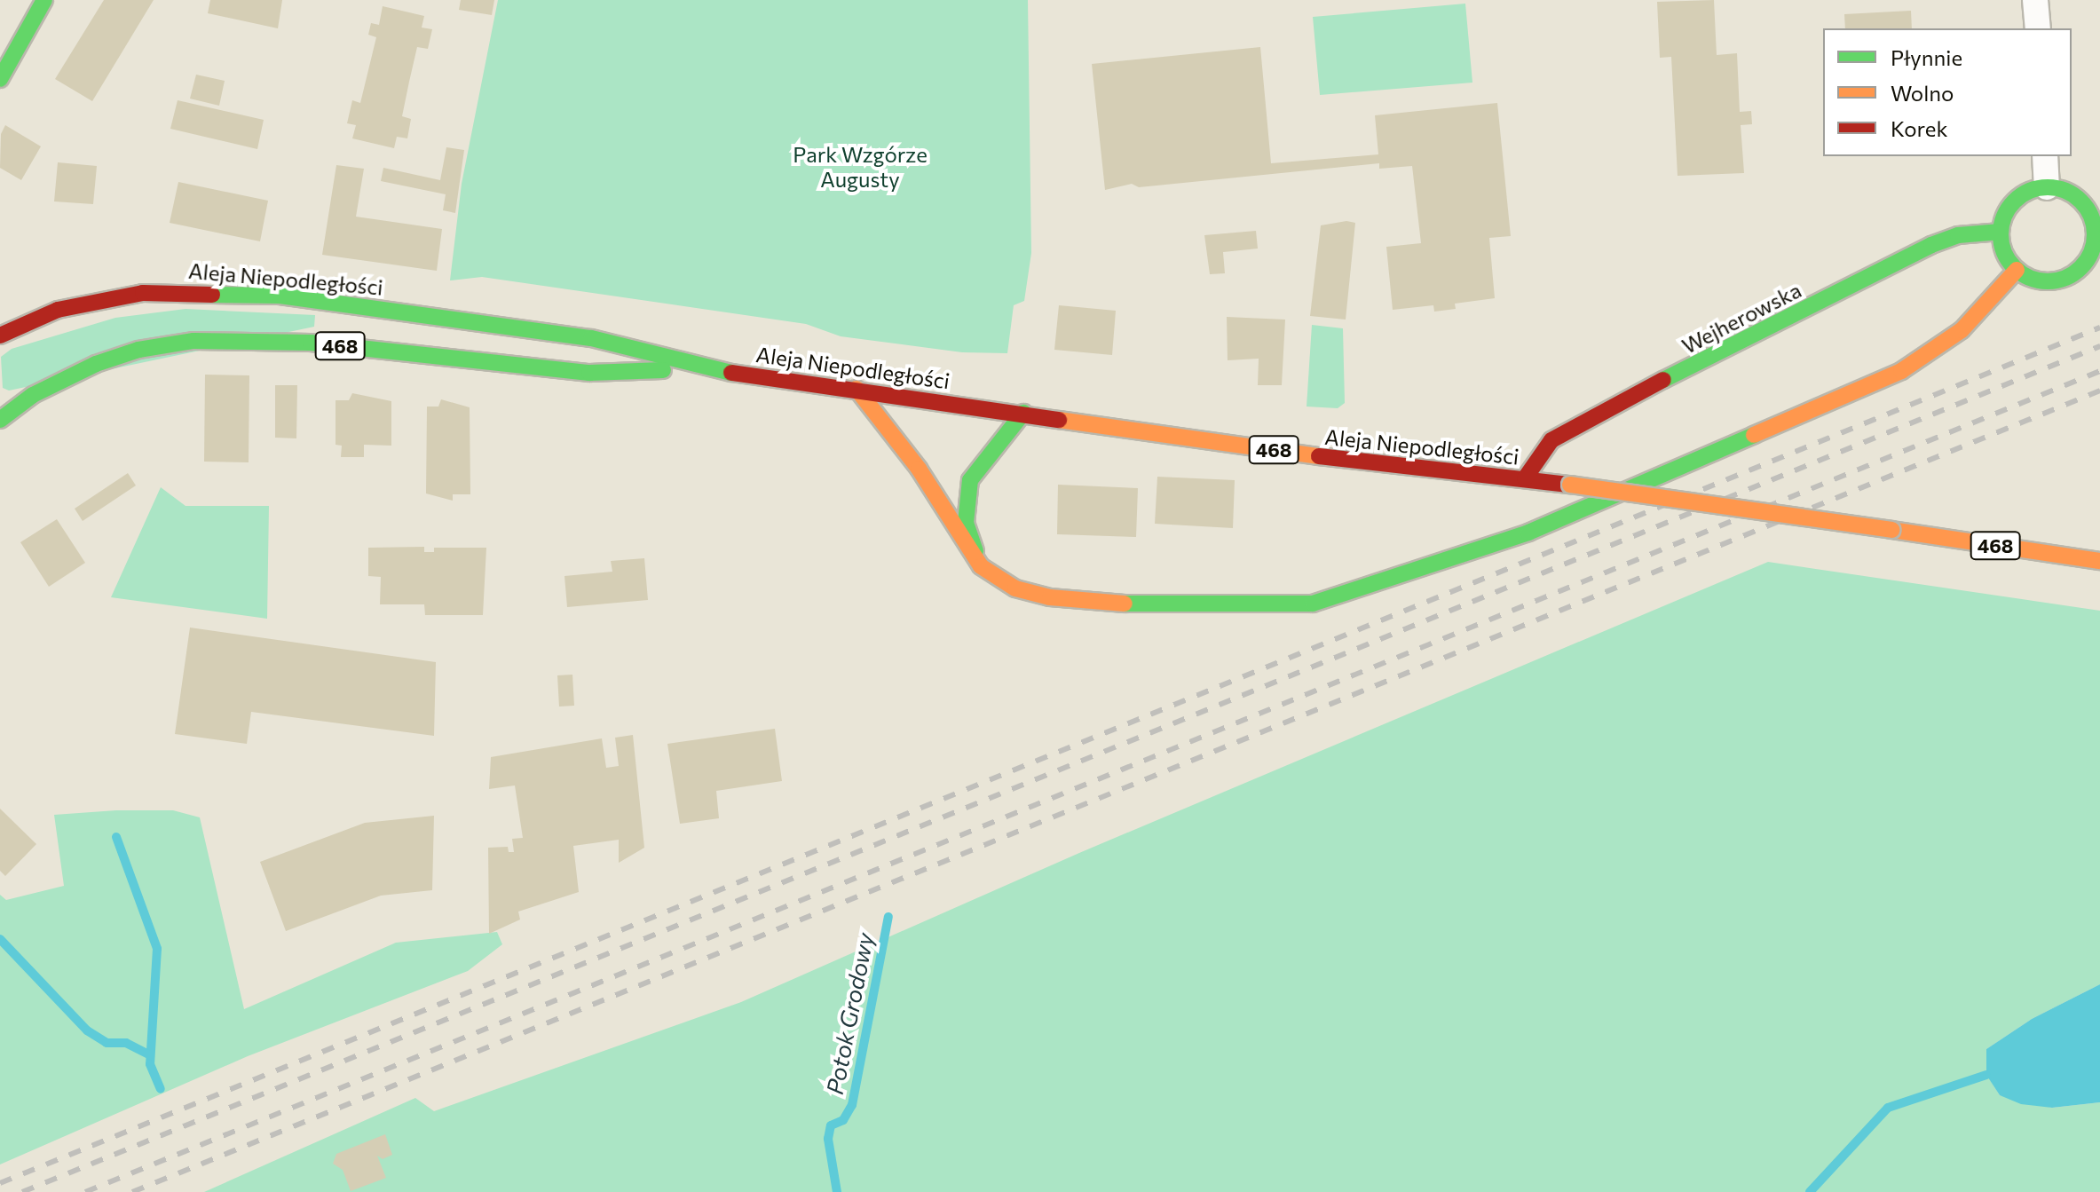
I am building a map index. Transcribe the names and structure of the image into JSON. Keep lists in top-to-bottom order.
{
  "streets": {
    "main road": ["Aleja Niepodległości", "Wejherowska", "468"]
  },
  "crossings": [
    ["Aleja Niepodległości", "Wejherowska"]
  ],
  "water": ["Potok Grodowy"],
  "parks": ["Park Wzgórze Augusty"],
  "legend": ["Płynnie", "Wolno", "Korek"]
}
